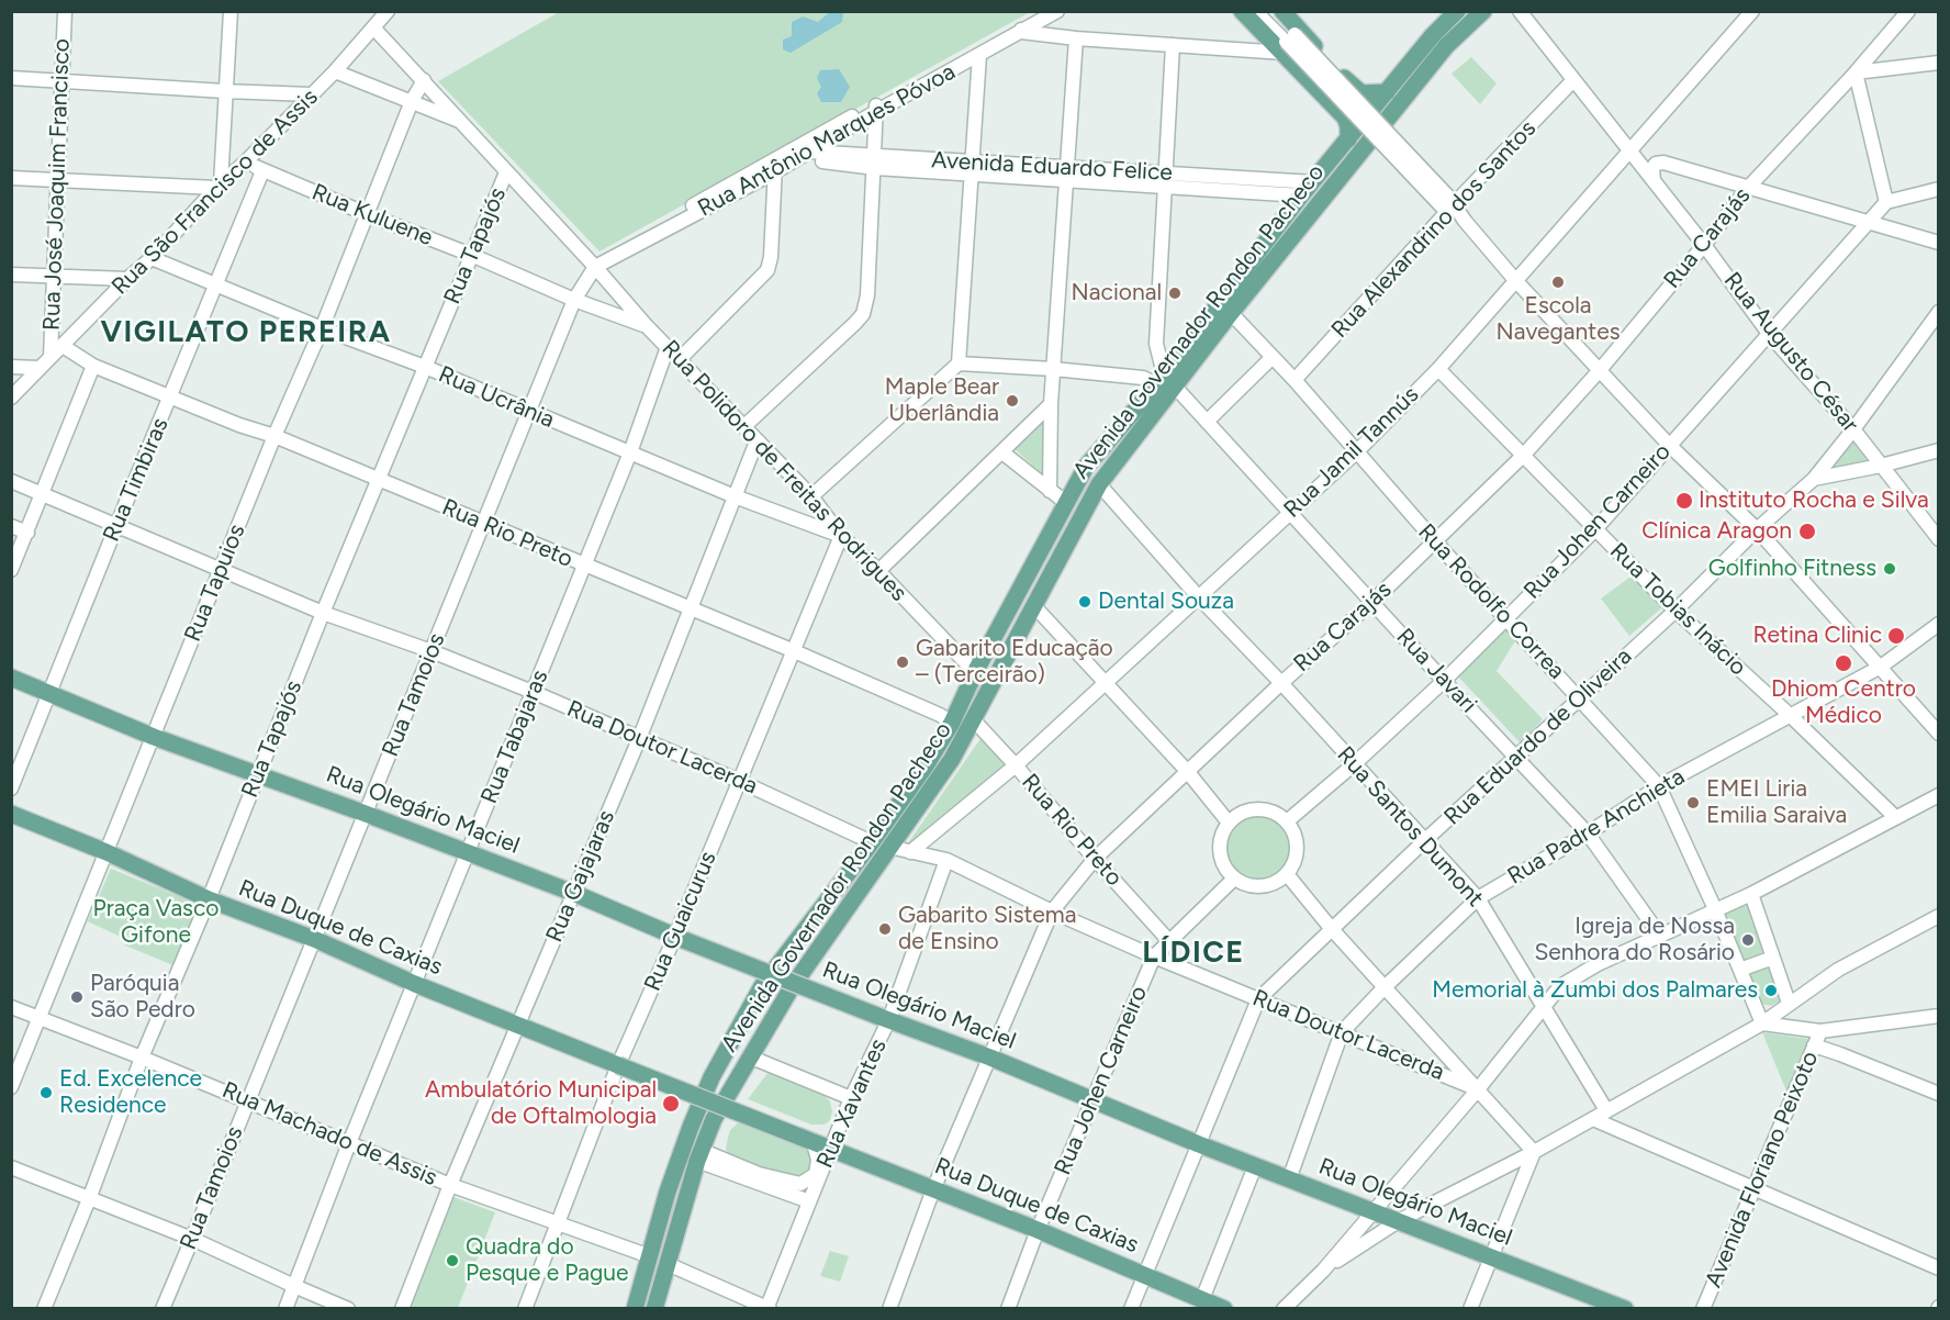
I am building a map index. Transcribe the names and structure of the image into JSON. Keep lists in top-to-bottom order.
{
  "streets": {
    "main road": ["Avenida Governador Rondon Pacheco", "Rua Olegário Maciel", "Rua Duque de Caxias"],
    "street": [
      "Rua Antônio Marques Póvoa",
      "Avenida Eduardo Felice",
      "Rua José Joaquim Francisco",
      "Rua São Francisco de Assis",
      "Rua Kuluene",
      "Rua Alexandrino dos Santos",
      "Rua Carajás",
      "Rua Tapajós",
      "Rua Augusto César",
      "Rua Ucrânia",
      "Rua Jamil Tannús",
      "Rua Polidoro de Freitas Rodrigues",
      "Rua Timbiras",
      "Rua Johen Carneiro",
      "Rua Rio Preto",
      "Rua Tapuios",
      "Rua Rodolfo Correa",
      "Rua Tobias Inácio",
      "Rua Javari",
      "Rua Tamoios",
      "Rua Tabajaras",
      "Rua Eduardo de Oliveira",
      "Rua Doutor Lacerda",
      "Rua Santos Dumont",
      "Rua Padre Anchieta",
      "Rua Gajajaras",
      "Rua Guaicurus",
      "Rua Xavantes",
      "Rua Machado de Assis",
      "Avenida Floriano Peixoto"
    ]
  },
  "crossings": [
    ["Rua Antônio Marques Póvoa", "Avenida Eduardo Felice"],
    ["Rua Antônio Marques Póvoa", "Rua Polidoro de Freitas Rodrigues"],
    ["Rua Antônio Marques Póvoa", "Rua Tamoios"],
    ["Avenida Eduardo Felice", "Avenida Governador Rondon Pacheco"],
    ["Rua José Joaquim Francisco", "Rua São Francisco de Assis"],
    ["Rua São Francisco de Assis", "Rua Kuluene"],
    ["Rua São Francisco de Assis", "Rua Ucrânia"],
    ["Rua São Francisco de Assis", "Rua Polidoro de Freitas Rodrigues"],
    ["Rua São Francisco de Assis", "Rua Rio Preto"],
    ["Rua Kuluene", "Rua Tapajós"],
    ["Rua Kuluene", "Rua Polidoro de Freitas Rodrigues"],
    ["Rua Kuluene", "Rua Timbiras"],
    ["Rua Kuluene", "Rua Tapuios"],
    ["Rua Kuluene", "Rua Tamoios"],
    ["Rua Alexandrino dos Santos", "Rua Augusto César"],
    ["Rua Alexandrino dos Santos", "Rua Rodolfo Correa"],
    ["Rua Carajás", "Rua Augusto César"],
    ["Rua Carajás", "Rua Rio Preto"],
    ["Rua Carajás", "Rua Rodolfo Correa"],
    ["Rua Carajás", "Rua Tobias Inácio"],
    ["Rua Carajás", "Rua Javari"],
    ["Rua Carajás", "Rua Doutor Lacerda"],
    ["Rua Carajás", "Rua Olegário Maciel"],
    ["Rua Carajás", "Rua Santos Dumont"],
    ["Rua Carajás", "Rua Duque de Caxias"],
    ["Rua Tapajós", "Rua Ucrânia"],
    ["Rua Tapajós", "Rua Polidoro de Freitas Rodrigues"],
    ["Rua Tapajós", "Rua Rio Preto"],
    ["Rua Tapajós", "Rua Doutor Lacerda"],
    ["Rua Tapajós", "Rua Olegário Maciel"],
    ["Rua Tapajós", "Rua Duque de Caxias"],
    ["Rua Tapajós", "Rua Machado de Assis"],
    ["Avenida Governador Rondon Pacheco", "Rua Polidoro de Freitas Rodrigues"],
    ["Avenida Governador Rondon Pacheco", "Rua Rio Preto"],
    ["Avenida Governador Rondon Pacheco", "Rua Rodolfo Correa"],
    ["Avenida Governador Rondon Pacheco", "Rua Javari"],
    ["Avenida Governador Rondon Pacheco", "Rua Doutor Lacerda"],
    ["Avenida Governador Rondon Pacheco", "Rua Santos Dumont"],
    ["Avenida Governador Rondon Pacheco", "Rua Machado de Assis"],
    ["Rua Augusto César", "Rua Jamil Tannús"],
    ["Rua Augusto César", "Rua Johen Carneiro"],
    ["Rua Augusto César", "Rua Eduardo de Oliveira"],
    ["Rua Ucrânia", "Rua Polidoro de Freitas Rodrigues"],
    ["Rua Ucrânia", "Rua Timbiras"],
    ["Rua Ucrânia", "Rua Tapuios"],
    ["Rua Ucrânia", "Rua Tamoios"],
    ["Rua Ucrânia", "Rua Tabajaras"],
    ["Rua Ucrânia", "Rua Gajajaras"],
    ["Rua Ucrânia", "Rua Guaicurus"],
    ["Rua Jamil Tannús", "Rua Rio Preto"],
    ["Rua Jamil Tannús", "Rua Rodolfo Correa"],
    ["Rua Jamil Tannús", "Rua Tobias Inácio"],
    ["Rua Jamil Tannús", "Rua Javari"],
    ["Rua Jamil Tannús", "Rua Doutor Lacerda"],
    ["Rua Jamil Tannús", "Rua Santos Dumont"],
    ["Rua Polidoro de Freitas Rodrigues", "Rua Tapuios"],
    ["Rua Polidoro de Freitas Rodrigues", "Rua Tamoios"],
    ["Rua Polidoro de Freitas Rodrigues", "Rua Tabajaras"],
    ["Rua Polidoro de Freitas Rodrigues", "Rua Gajajaras"],
    ["Rua Polidoro de Freitas Rodrigues", "Rua Guaicurus"],
    ["Rua Timbiras", "Rua Rio Preto"],
    ["Rua Timbiras", "Rua Doutor Lacerda"],
    ["Rua Timbiras", "Rua Olegário Maciel"],
    ["Rua Johen Carneiro", "Rua Rio Preto"],
    ["Rua Johen Carneiro", "Rua Rodolfo Correa"],
    ["Rua Johen Carneiro", "Rua Tobias Inácio"],
    ["Rua Johen Carneiro", "Rua Javari"],
    ["Rua Johen Carneiro", "Rua Doutor Lacerda"],
    ["Rua Johen Carneiro", "Rua Olegário Maciel"],
    ["Rua Johen Carneiro", "Rua Santos Dumont"],
    ["Rua Johen Carneiro", "Rua Duque de Caxias"],
    ["Rua Rio Preto", "Rua Tapuios"],
    ["Rua Rio Preto", "Rua Tamoios"],
    ["Rua Rio Preto", "Rua Tabajaras"],
    ["Rua Rio Preto", "Rua Gajajaras"],
    ["Rua Rio Preto", "Rua Guaicurus"],
    ["Rua Tapuios", "Rua Doutor Lacerda"],
    ["Rua Tapuios", "Rua Olegário Maciel"],
    ["Rua Tapuios", "Rua Duque de Caxias"],
    ["Rua Tapuios", "Rua Machado de Assis"],
    ["Rua Rodolfo Correa", "Rua Eduardo de Oliveira"],
    ["Rua Rodolfo Correa", "Rua Padre Anchieta"],
    ["Rua Tobias Inácio", "Rua Eduardo de Oliveira"],
    ["Rua Tobias Inácio", "Rua Padre Anchieta"],
    ["Rua Javari", "Rua Eduardo de Oliveira"],
    ["Rua Javari", "Rua Padre Anchieta"],
    ["Rua Tamoios", "Rua Doutor Lacerda"],
    ["Rua Tamoios", "Rua Olegário Maciel"],
    ["Rua Tamoios", "Rua Duque de Caxias"],
    ["Rua Tamoios", "Rua Machado de Assis"],
    ["Rua Tabajaras", "Rua Doutor Lacerda"],
    ["Rua Tabajaras", "Rua Olegário Maciel"],
    ["Rua Tabajaras", "Rua Duque de Caxias"],
    ["Rua Tabajaras", "Rua Machado de Assis"],
    ["Rua Eduardo de Oliveira", "Rua Doutor Lacerda"],
    ["Rua Eduardo de Oliveira", "Rua Olegário Maciel"],
    ["Rua Eduardo de Oliveira", "Rua Santos Dumont"],
    ["Rua Eduardo de Oliveira", "Rua Duque de Caxias"],
    ["Rua Doutor Lacerda", "Rua Padre Anchieta"],
    ["Rua Doutor Lacerda", "Rua Gajajaras"],
    ["Rua Doutor Lacerda", "Rua Guaicurus"],
    ["Rua Doutor Lacerda", "Rua Xavantes"],
    ["Rua Olegário Maciel", "Rua Padre Anchieta"],
    ["Rua Olegário Maciel", "Rua Gajajaras"],
    ["Rua Olegário Maciel", "Rua Guaicurus"],
    ["Rua Olegário Maciel", "Rua Xavantes"],
    ["Rua Santos Dumont", "Rua Padre Anchieta"],
    ["Rua Gajajaras", "Rua Duque de Caxias"],
    ["Rua Gajajaras", "Rua Machado de Assis"],
    ["Rua Guaicurus", "Rua Duque de Caxias"],
    ["Rua Guaicurus", "Rua Machado de Assis"],
    ["Rua Duque de Caxias", "Rua Xavantes"]
  ],
  "districts": ["VIGILATO PEREIRA", "LÍDICE"],
  "parks": ["Praça Vasco Gifone"],
  "places": [
    "Escola Navegantes",
    "Nacional",
    "Maple Bear Uberlândia",
    "Instituto Rocha e Silva",
    "Clínica Aragon",
    "Golfinho Fitness",
    "Dental Souza",
    "Retina Clinic",
    "Gabarito Educação – (Terceirão)",
    "Dhiom Centro Médico",
    "EMEI Liria Emilia Saraiva",
    "Gabarito Sistema de Ensino",
    "Igreja de Nossa Senhora do Rosário",
    "Memorial à Zumbi dos Palmares",
    "Paróquia São Pedro",
    "Ed. Excelence Residence",
    "Ambulatório Municipal de Oftalmologia",
    "Quadra do Pesque e Pague"
  ]
}
